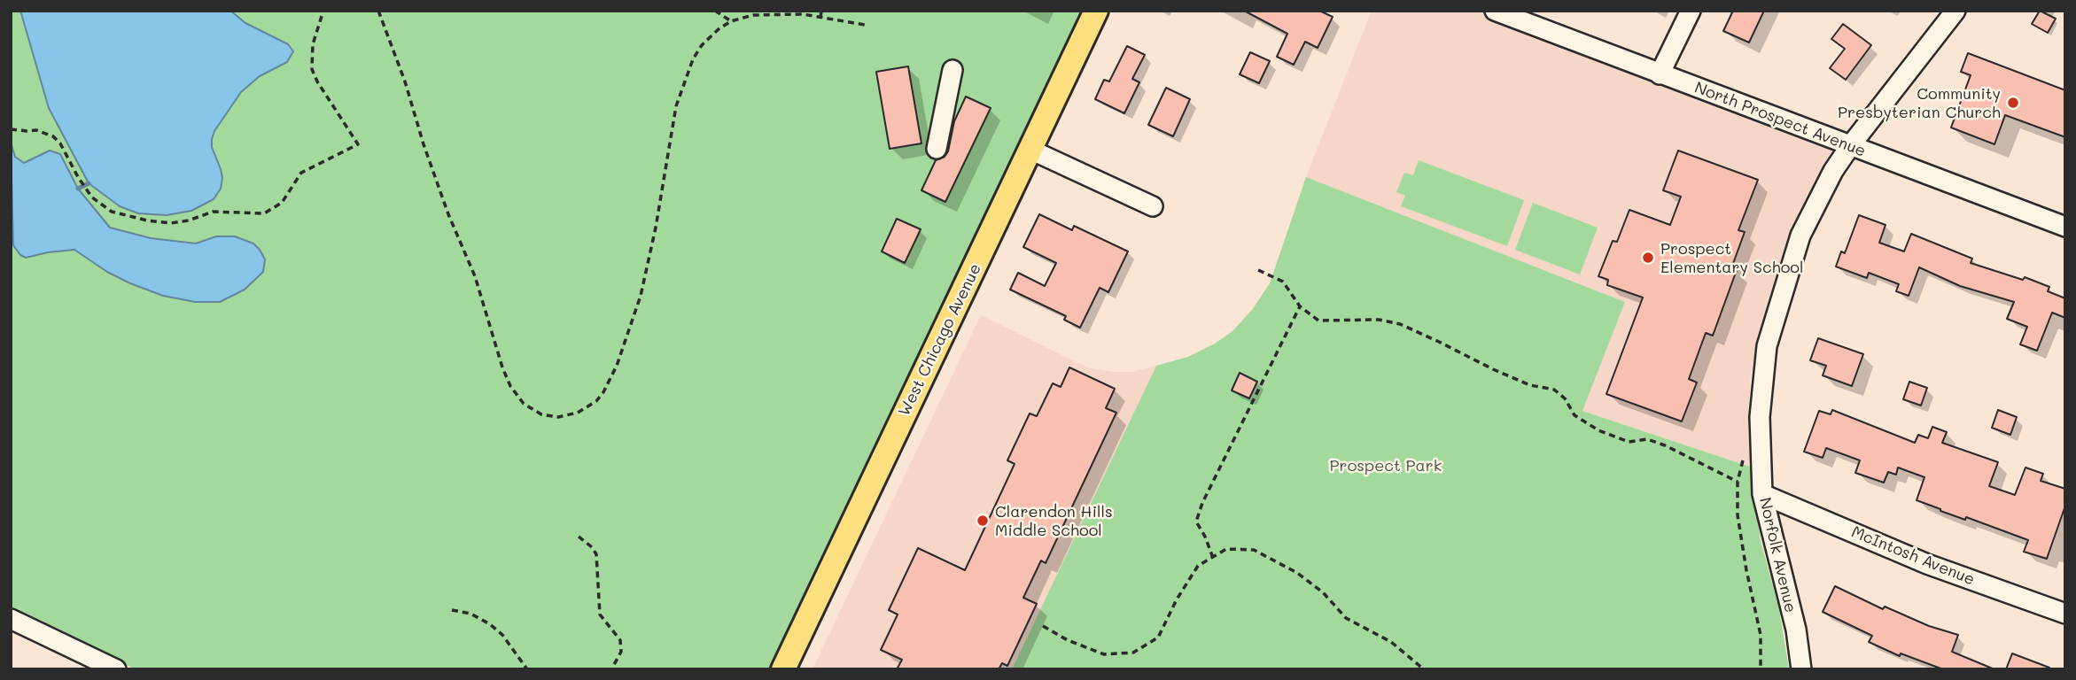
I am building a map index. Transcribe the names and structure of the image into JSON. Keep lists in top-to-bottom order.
{
  "streets": {
    "main road": ["West Chicago Avenue"],
    "street": ["North Prospect Avenue", "Norfolk Avenue", "McIntosh Avenue"]
  },
  "crossings": [
    ["North Prospect Avenue", "Norfolk Avenue"],
    ["Norfolk Avenue", "McIntosh Avenue"]
  ],
  "parks": ["Prospect Park"],
  "places": ["Community Presbyterian Church", "Prospect Elementary School", "Clarendon Hills Middle School"]
}
